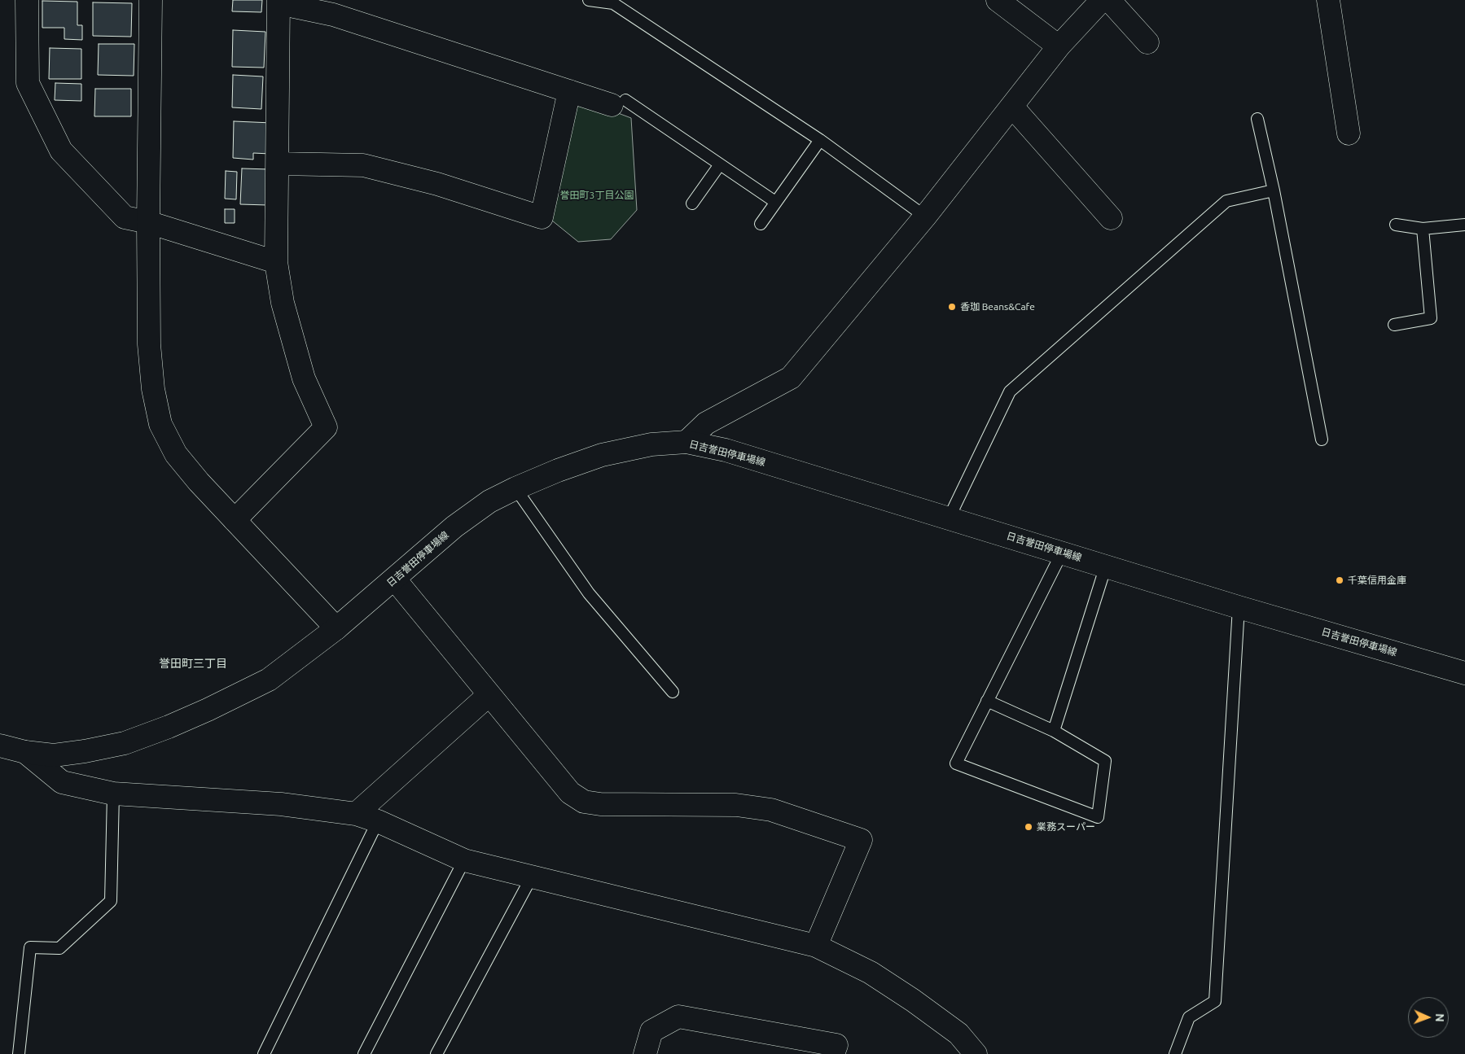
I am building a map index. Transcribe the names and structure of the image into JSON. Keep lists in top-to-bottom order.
{
  "streets": {
    "street": ["日吉誉田停車場線"]
  },
  "districts": ["誉田町三丁目"],
  "parks": ["誉田町3丁目公園"],
  "places": ["香珈 Beans&Cafe", "千葉信用金庫", "業務スーパー"],
  "north": "right"
}
